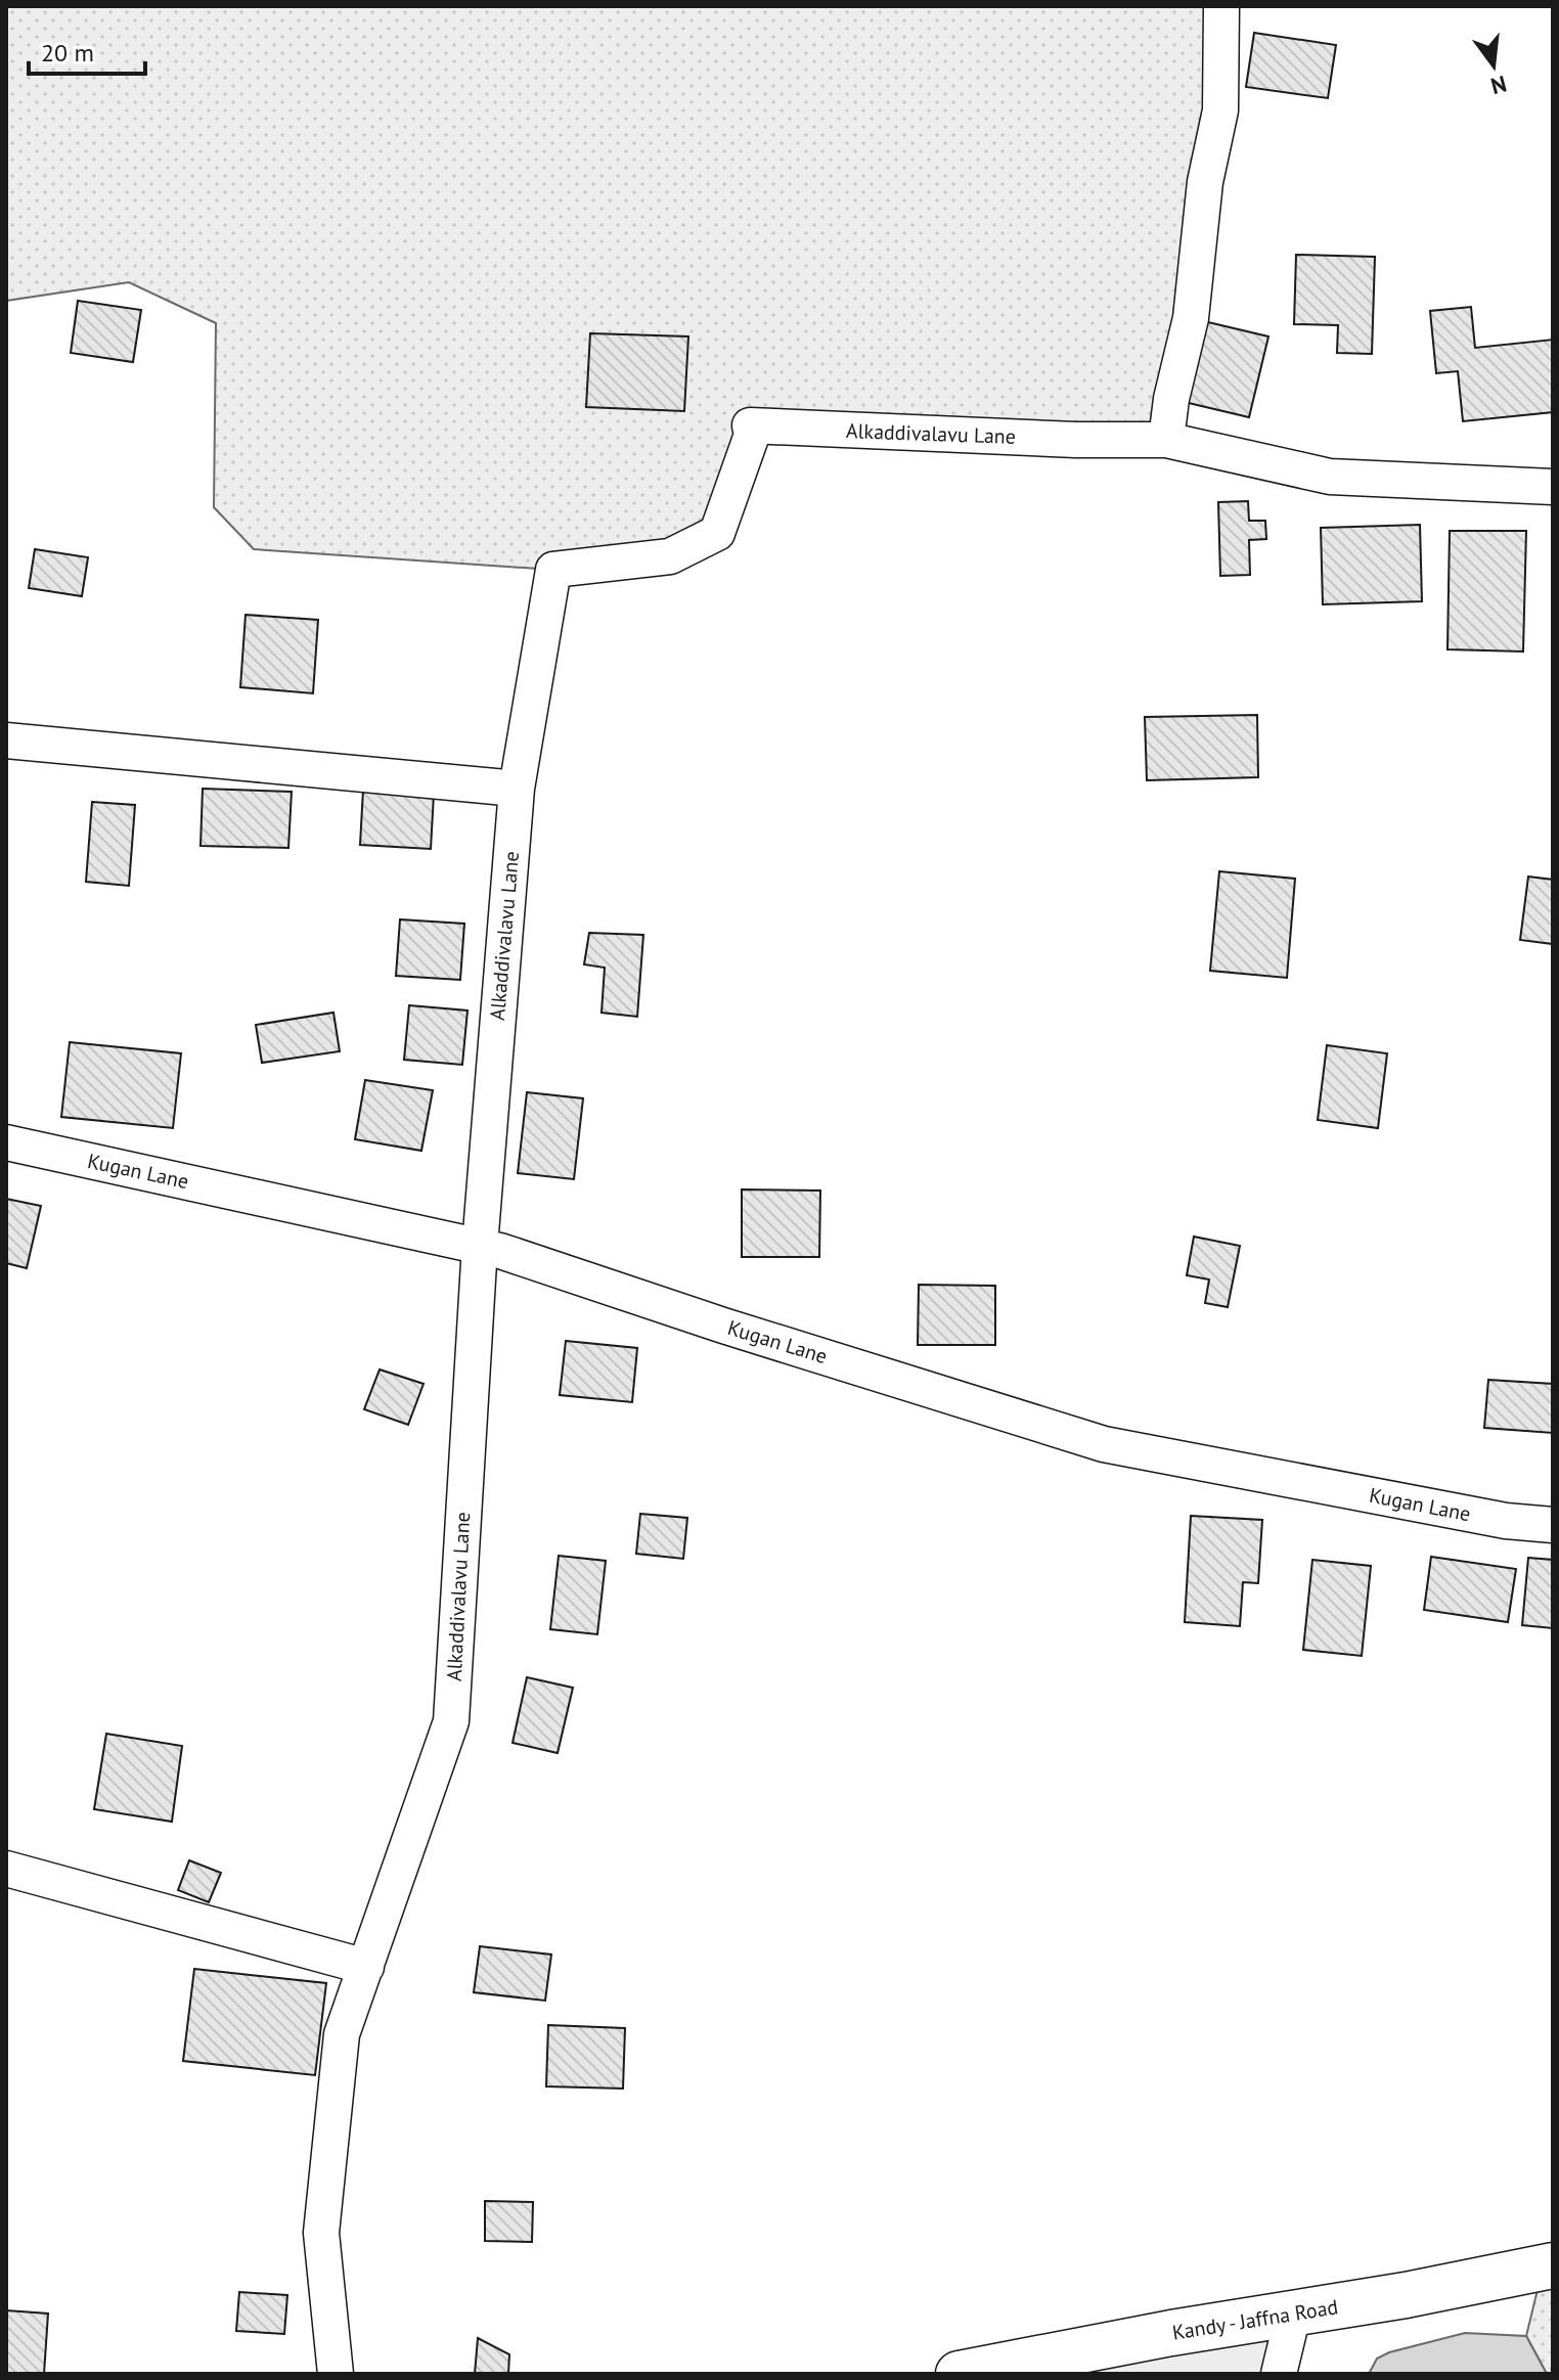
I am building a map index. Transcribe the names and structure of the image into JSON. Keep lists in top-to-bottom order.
{
  "streets": {
    "highway": ["Kandy - Jaffna Road"],
    "street": ["Alkaddivalavu Lane", "Kugan Lane"]
  },
  "crossings": [
    ["Alkaddivalavu Lane", "Kugan Lane"]
  ],
  "scale_bar": "20 m",
  "north": "bottom"
}
